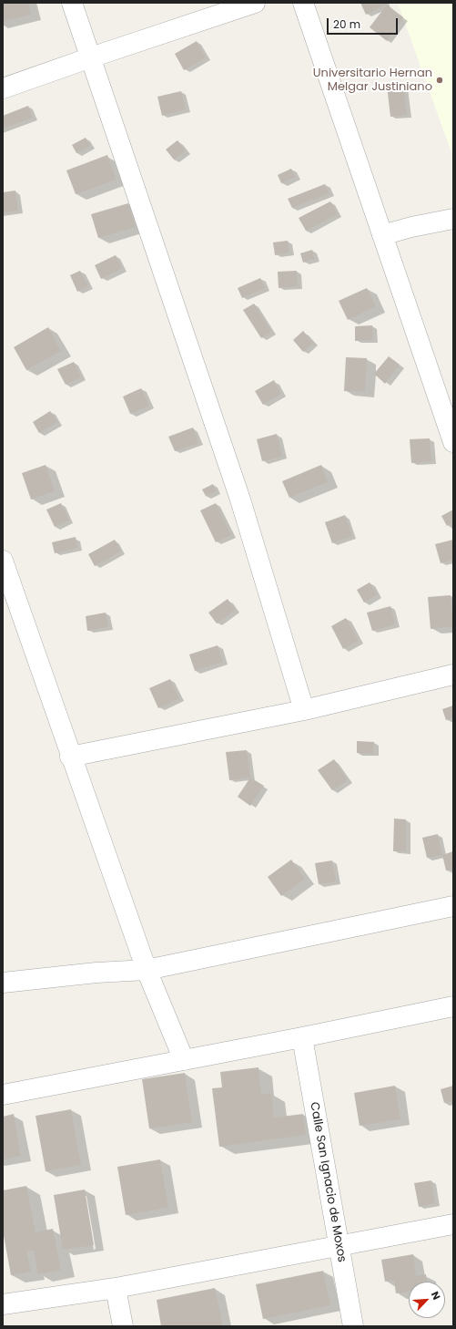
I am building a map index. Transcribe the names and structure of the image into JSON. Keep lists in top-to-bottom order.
{
  "streets": {
    "street": ["Calle San Ignacio de Moxos"]
  },
  "places": ["Universitario Hernan Melgar Justiniano"],
  "scale_bar": "20 m",
  "north": "top right"
}
